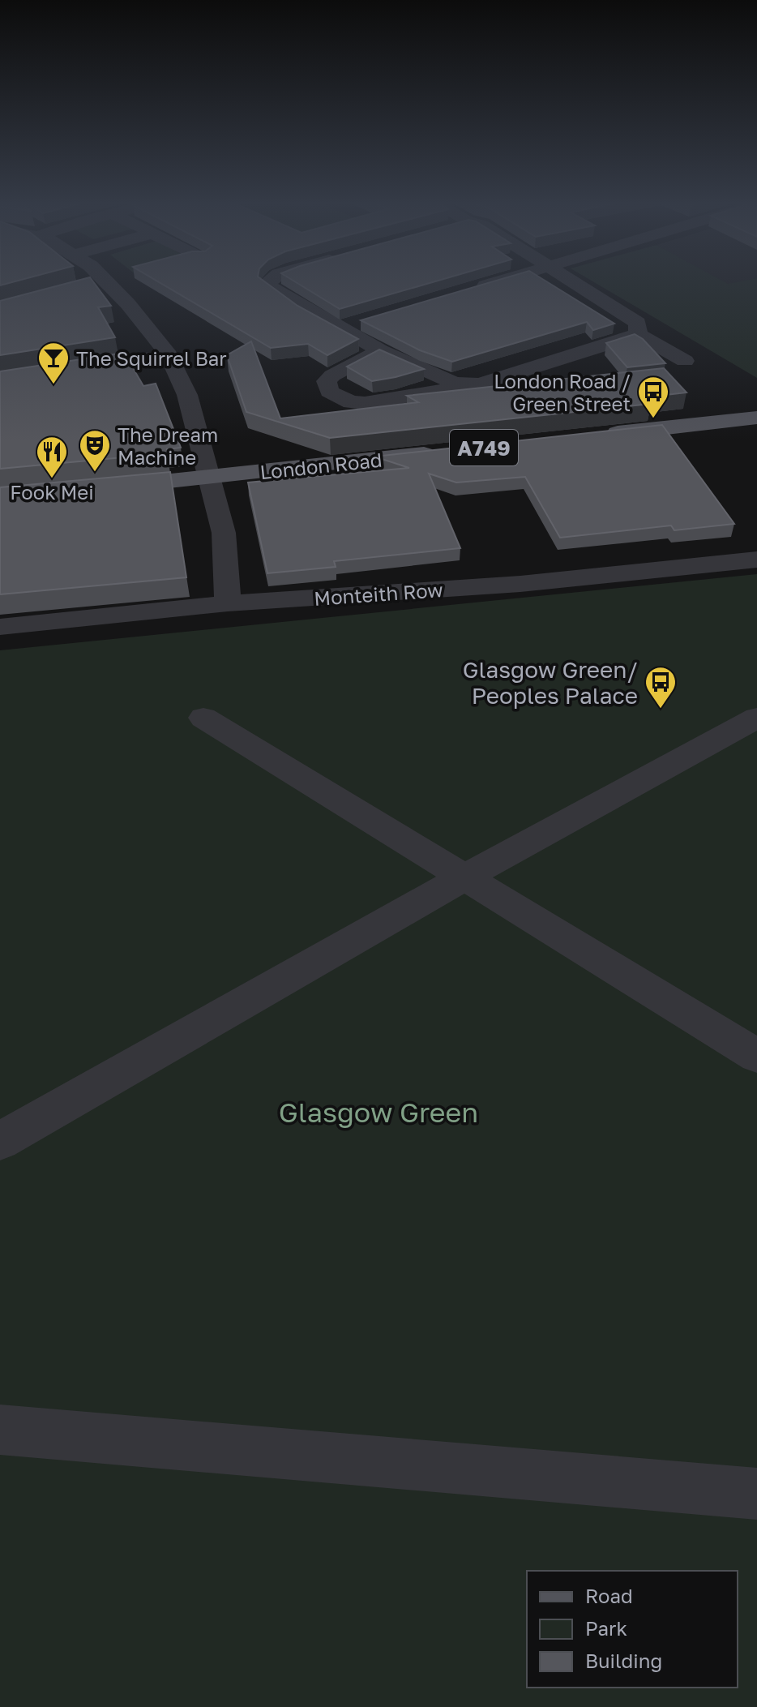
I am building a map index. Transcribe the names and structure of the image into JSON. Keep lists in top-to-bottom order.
{
  "streets": {
    "main road": ["A749", "London Road"],
    "street": ["Monteith Row"]
  },
  "parks": ["Glasgow Green"],
  "places": {
    "bar": ["The Squirrel Bar"],
    "bus stop": ["London Road / Green Street", "Glasgow Green/ Peoples Palace"],
    "theatre": ["The Dream Machine"],
    "restaurant": ["Fook Mei"]
  },
  "legend": ["Road", "Park", "Building"]
}
